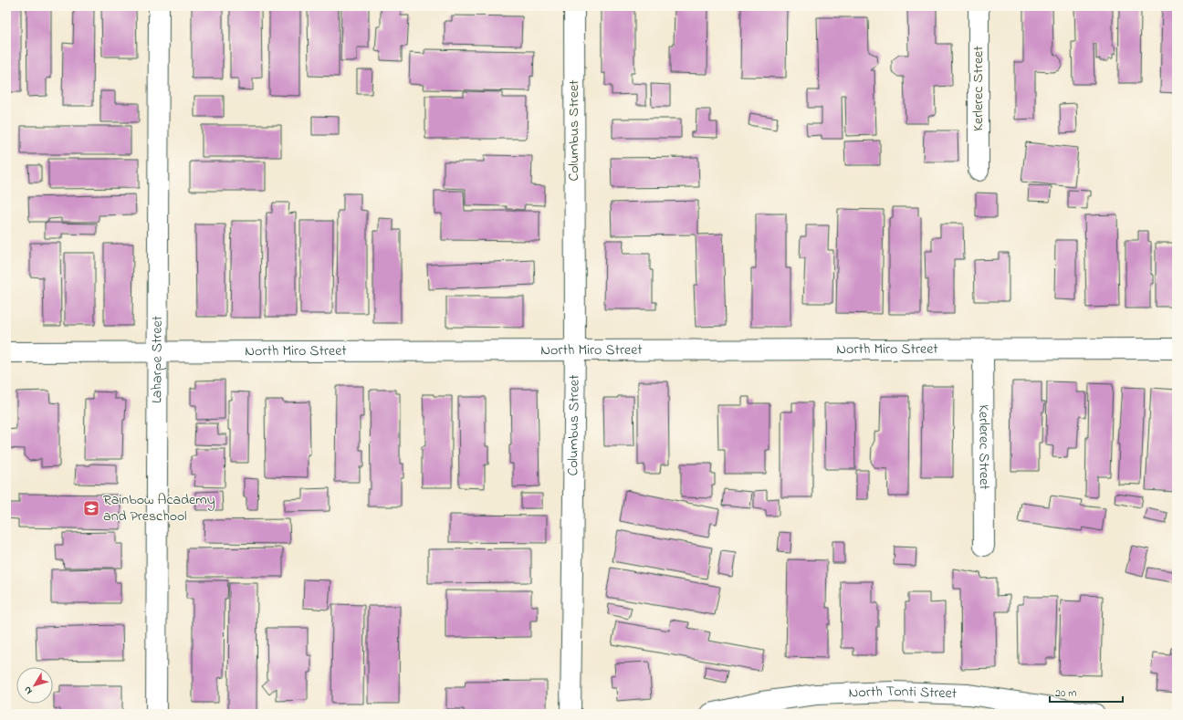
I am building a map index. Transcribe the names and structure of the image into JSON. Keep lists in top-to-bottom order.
{
  "streets": {
    "street": [
      "Kerlerec Street",
      "Columbus Street",
      "North Miro Street",
      "Laharpe Street",
      "North Tonti Street"
    ]
  },
  "crossings": [
    ["Kerlerec Street", "North Miro Street"],
    ["Columbus Street", "North Miro Street"],
    ["North Miro Street", "Laharpe Street"]
  ],
  "places": {
    "school or university": ["Rainbow Academy and Preschool"]
  },
  "scale_bar": "20 m",
  "north": "bottom left"
}
